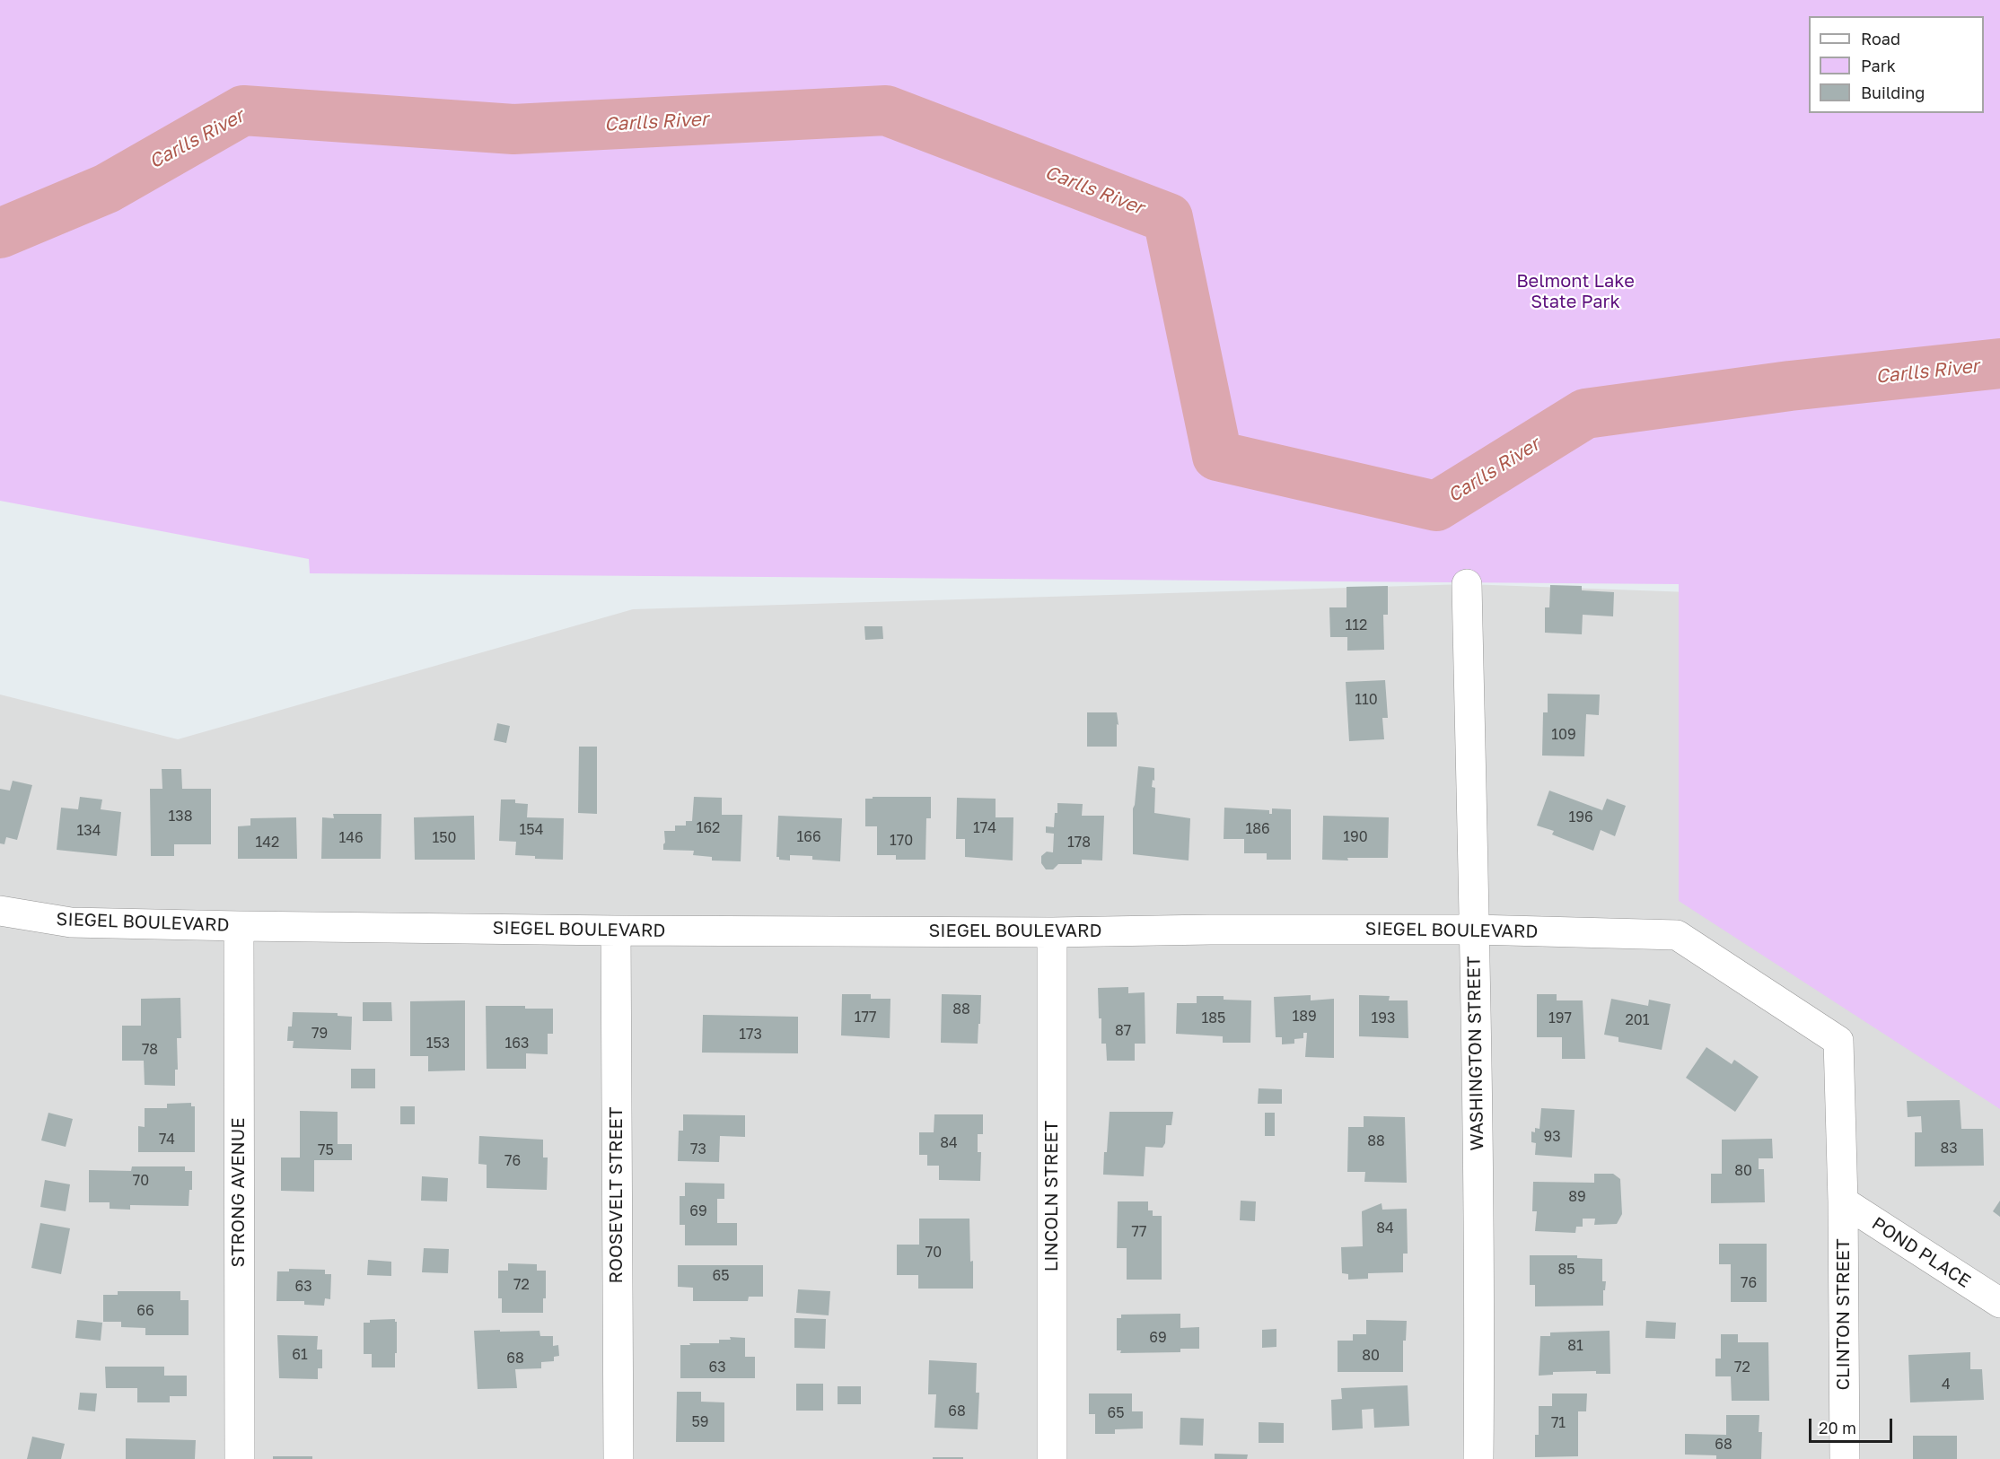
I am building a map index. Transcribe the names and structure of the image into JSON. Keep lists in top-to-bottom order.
{
  "streets": {
    "street": [
      "SIEGEL BOULEVARD",
      "WASHINGTON STREET",
      "STRONG AVENUE",
      "ROOSEVELT STREET",
      "LINCOLN STREET",
      "POND PLACE",
      "CLINTON STREET"
    ]
  },
  "crossings": [
    ["SIEGEL BOULEVARD", "WASHINGTON STREET"],
    ["SIEGEL BOULEVARD", "STRONG AVENUE"],
    ["SIEGEL BOULEVARD", "ROOSEVELT STREET"],
    ["SIEGEL BOULEVARD", "LINCOLN STREET"],
    ["SIEGEL BOULEVARD", "POND PLACE"],
    ["SIEGEL BOULEVARD", "CLINTON STREET"],
    ["POND PLACE", "CLINTON STREET"]
  ],
  "water": ["Carlls River"],
  "parks": ["Belmont Lake State Park"],
  "house_numbers": [
    "112",
    "110",
    "109",
    "138",
    "196",
    "162",
    "174",
    "186",
    "154",
    "134",
    "166",
    "190",
    "146",
    "150",
    "170",
    "142",
    "178",
    "88",
    "189",
    "177",
    "185",
    "193",
    "197",
    "201",
    "87",
    "79",
    "173",
    "153",
    "163",
    "78",
    "93",
    "74",
    "88",
    "84",
    "83",
    "73",
    "75",
    "76",
    "80",
    "70",
    "89",
    "69",
    "84",
    "77",
    "70",
    "85",
    "65",
    "76",
    "72",
    "63",
    "66",
    "69",
    "81",
    "61",
    "80",
    "68",
    "63",
    "72",
    "4",
    "68",
    "65",
    "59",
    "71",
    "68"
  ],
  "legend": ["Road", "Park", "Building"],
  "scale_bar": "20 m"
}
